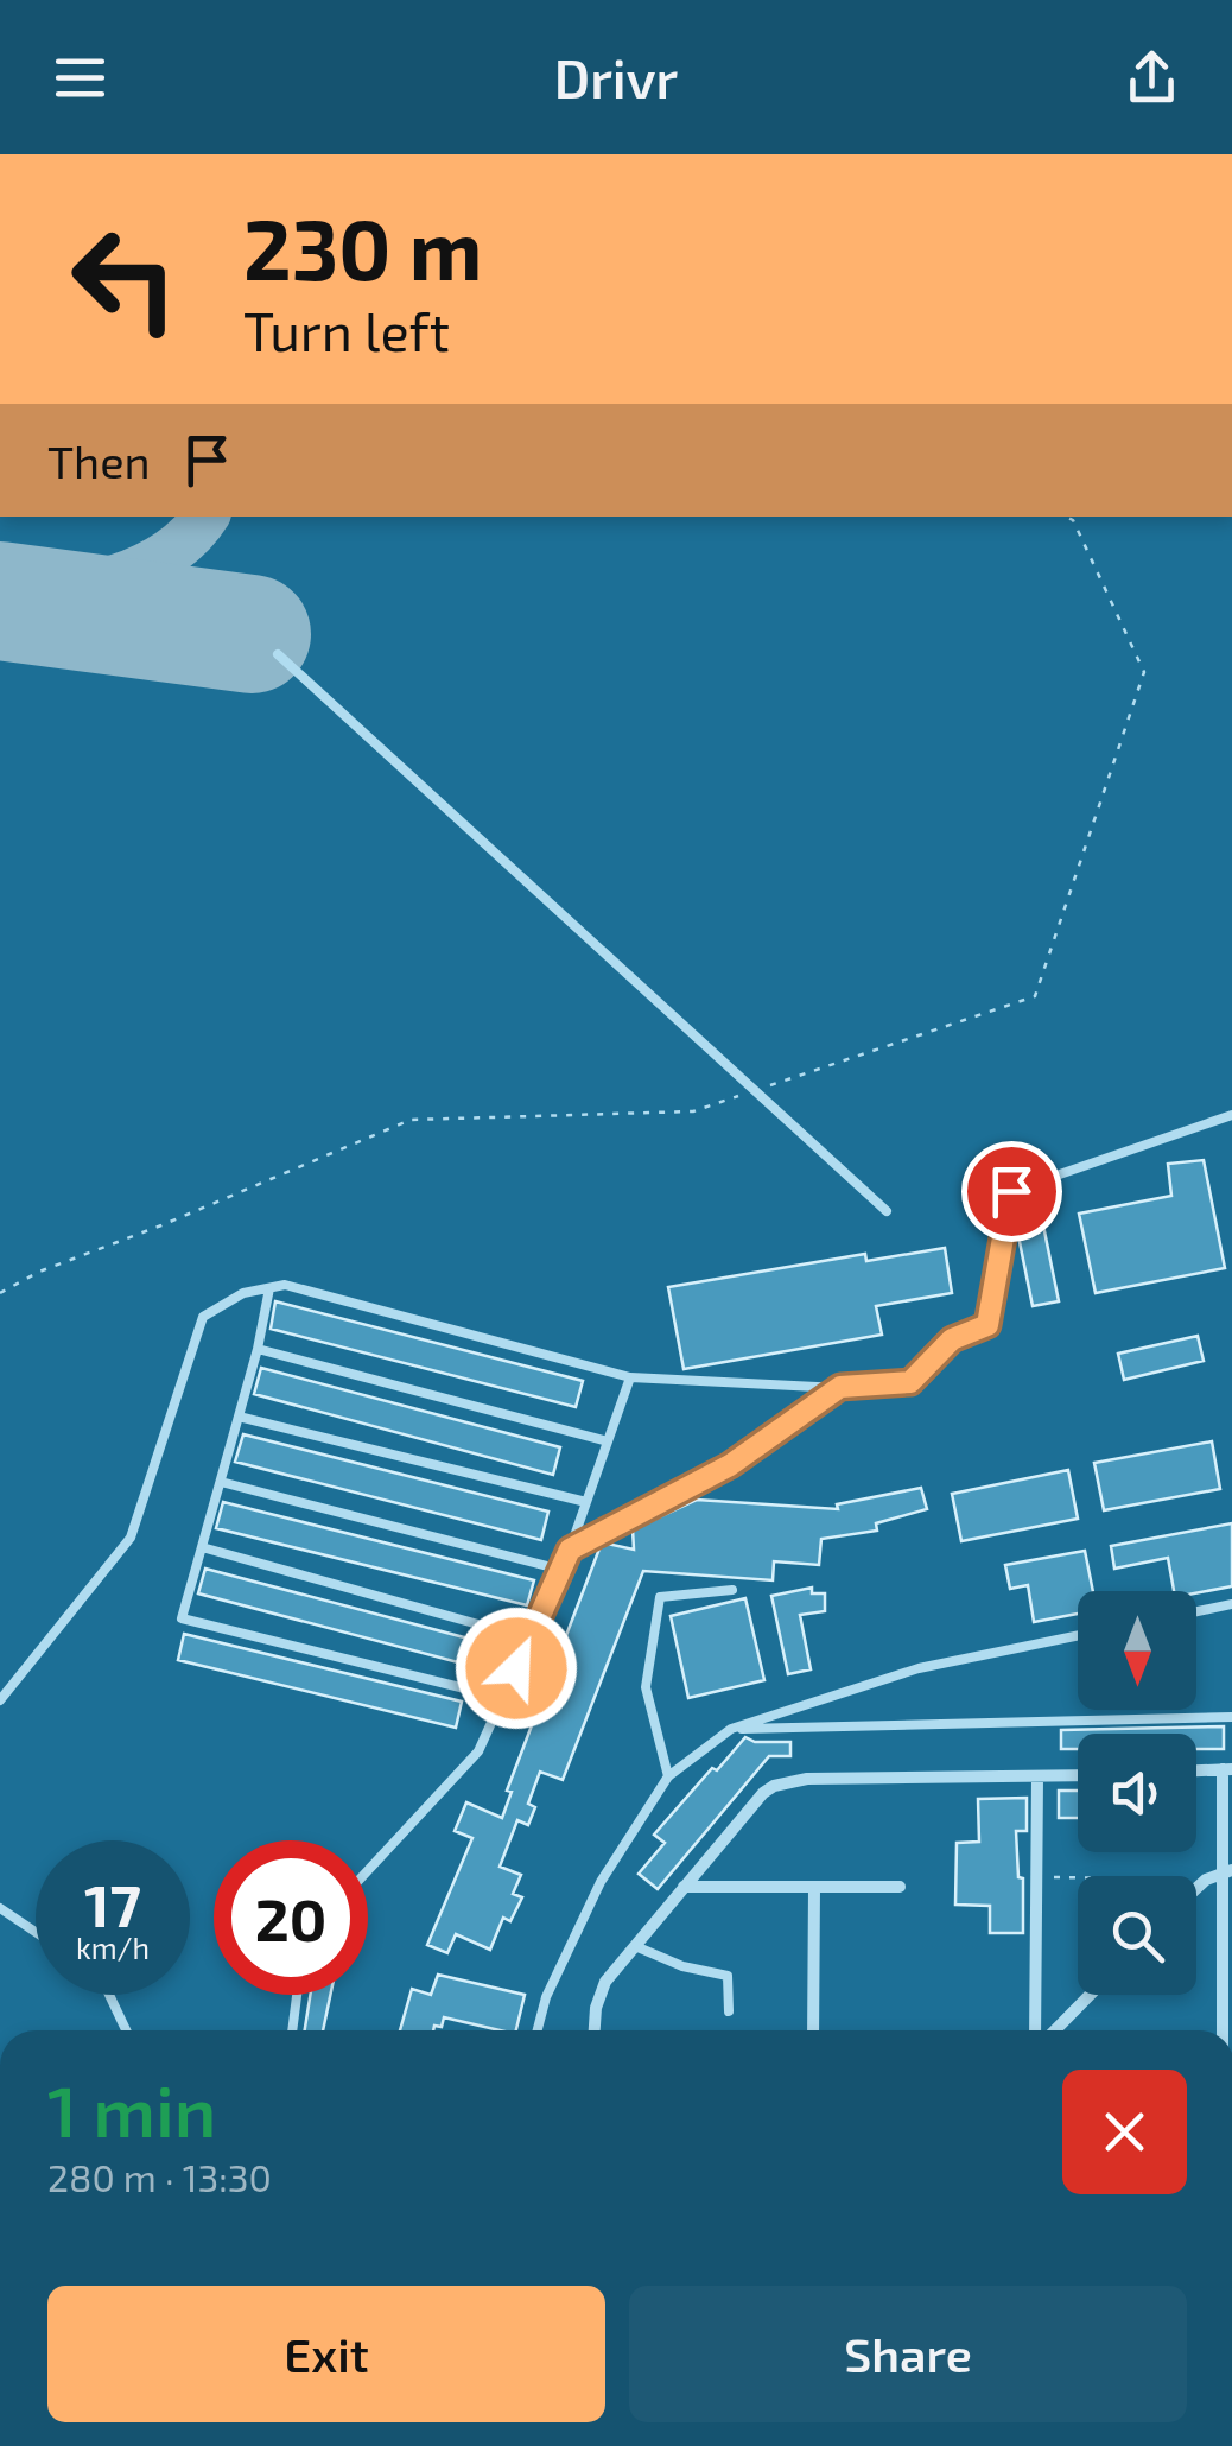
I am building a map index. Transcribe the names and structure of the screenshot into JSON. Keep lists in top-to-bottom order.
{
  "north": "bottom",
  "page": {
    "header": "Drivr",
    "turn": ["230 m", "Turn left"],
    "then": "Then",
    "speed": "17 km/h",
    "limit": "20",
    "heading": ["1 min", "280 m · 13:30"],
    "buttons": ["Exit", "Share"]
  }
}
